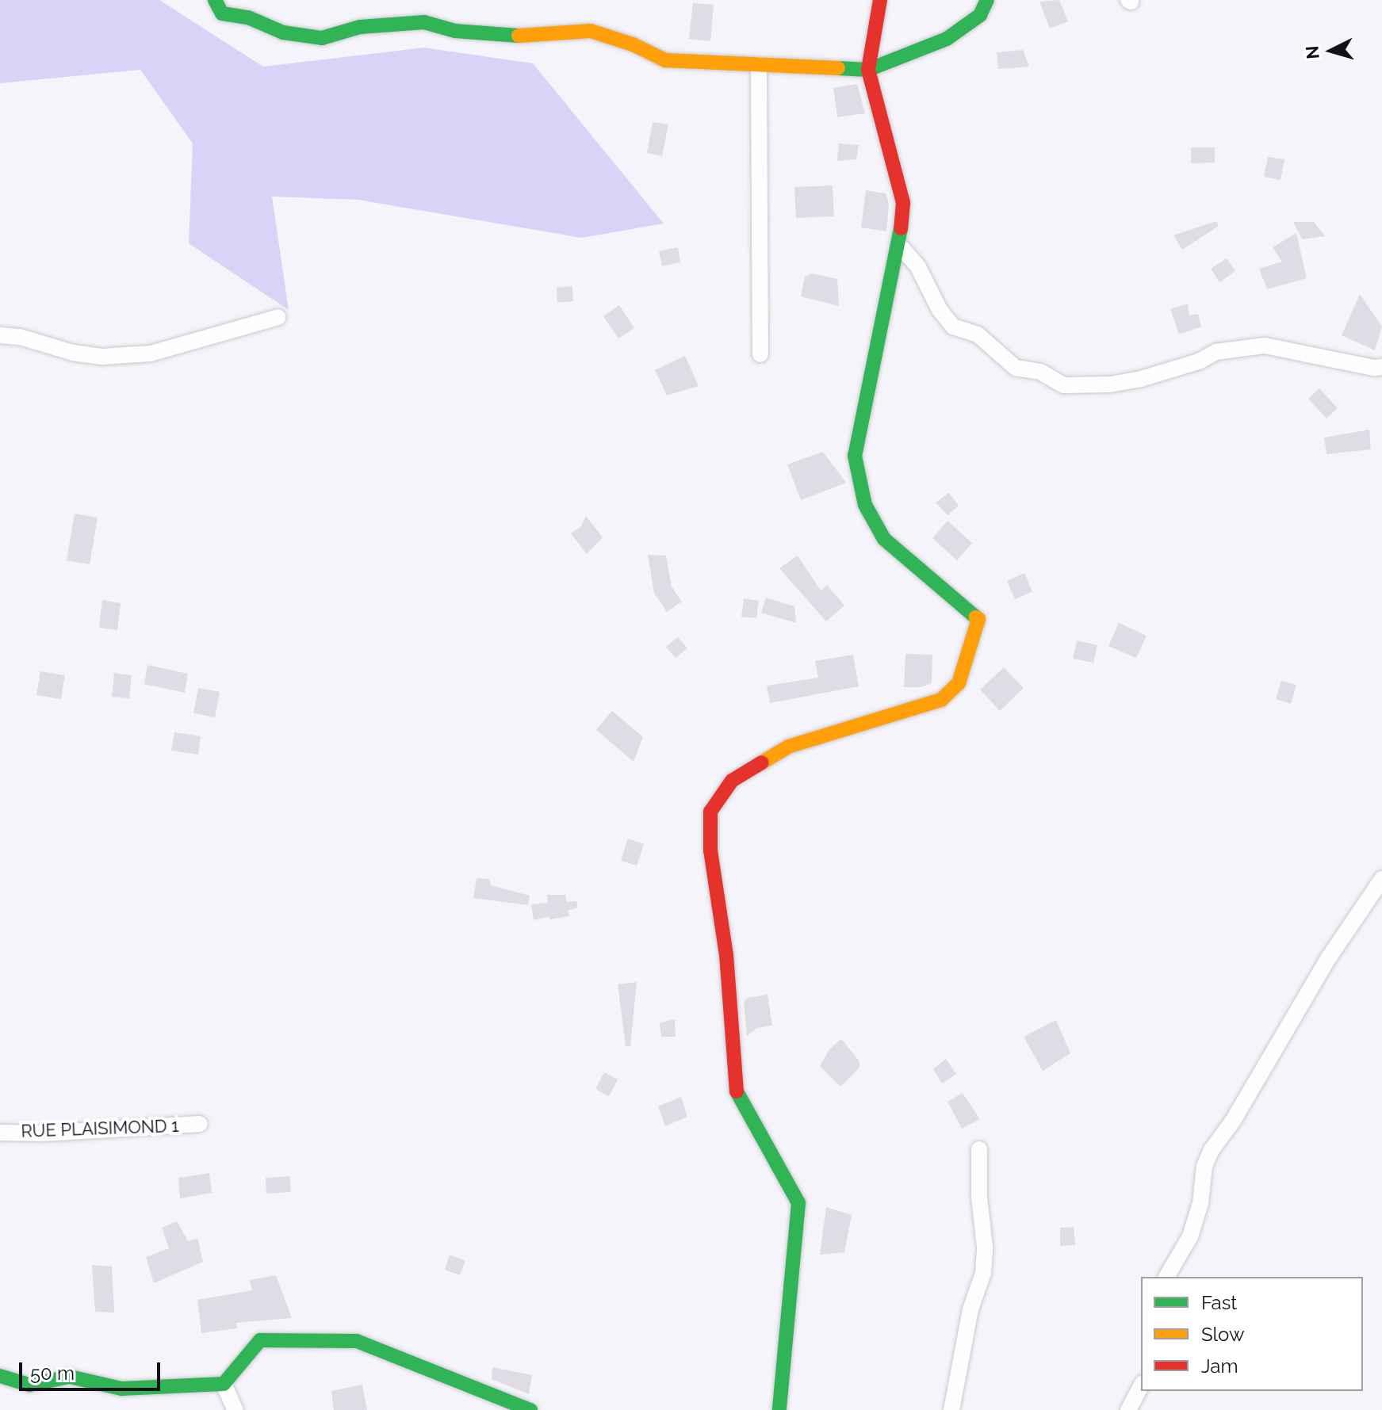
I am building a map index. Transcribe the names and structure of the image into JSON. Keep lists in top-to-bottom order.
{
  "streets": {
    "street": ["RUE PLAISIMOND 1"]
  },
  "legend": ["Fast", "Slow", "Jam"],
  "scale_bar": "50 m",
  "north": "left"
}
